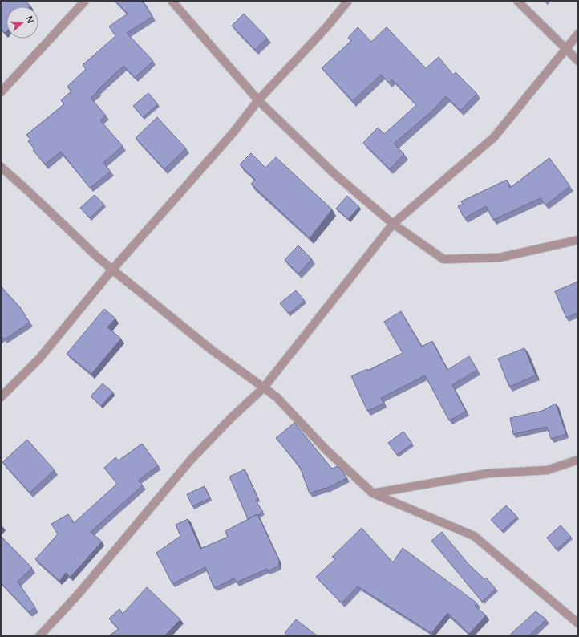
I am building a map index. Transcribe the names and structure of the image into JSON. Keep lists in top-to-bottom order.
{
  "north": "right"
}
